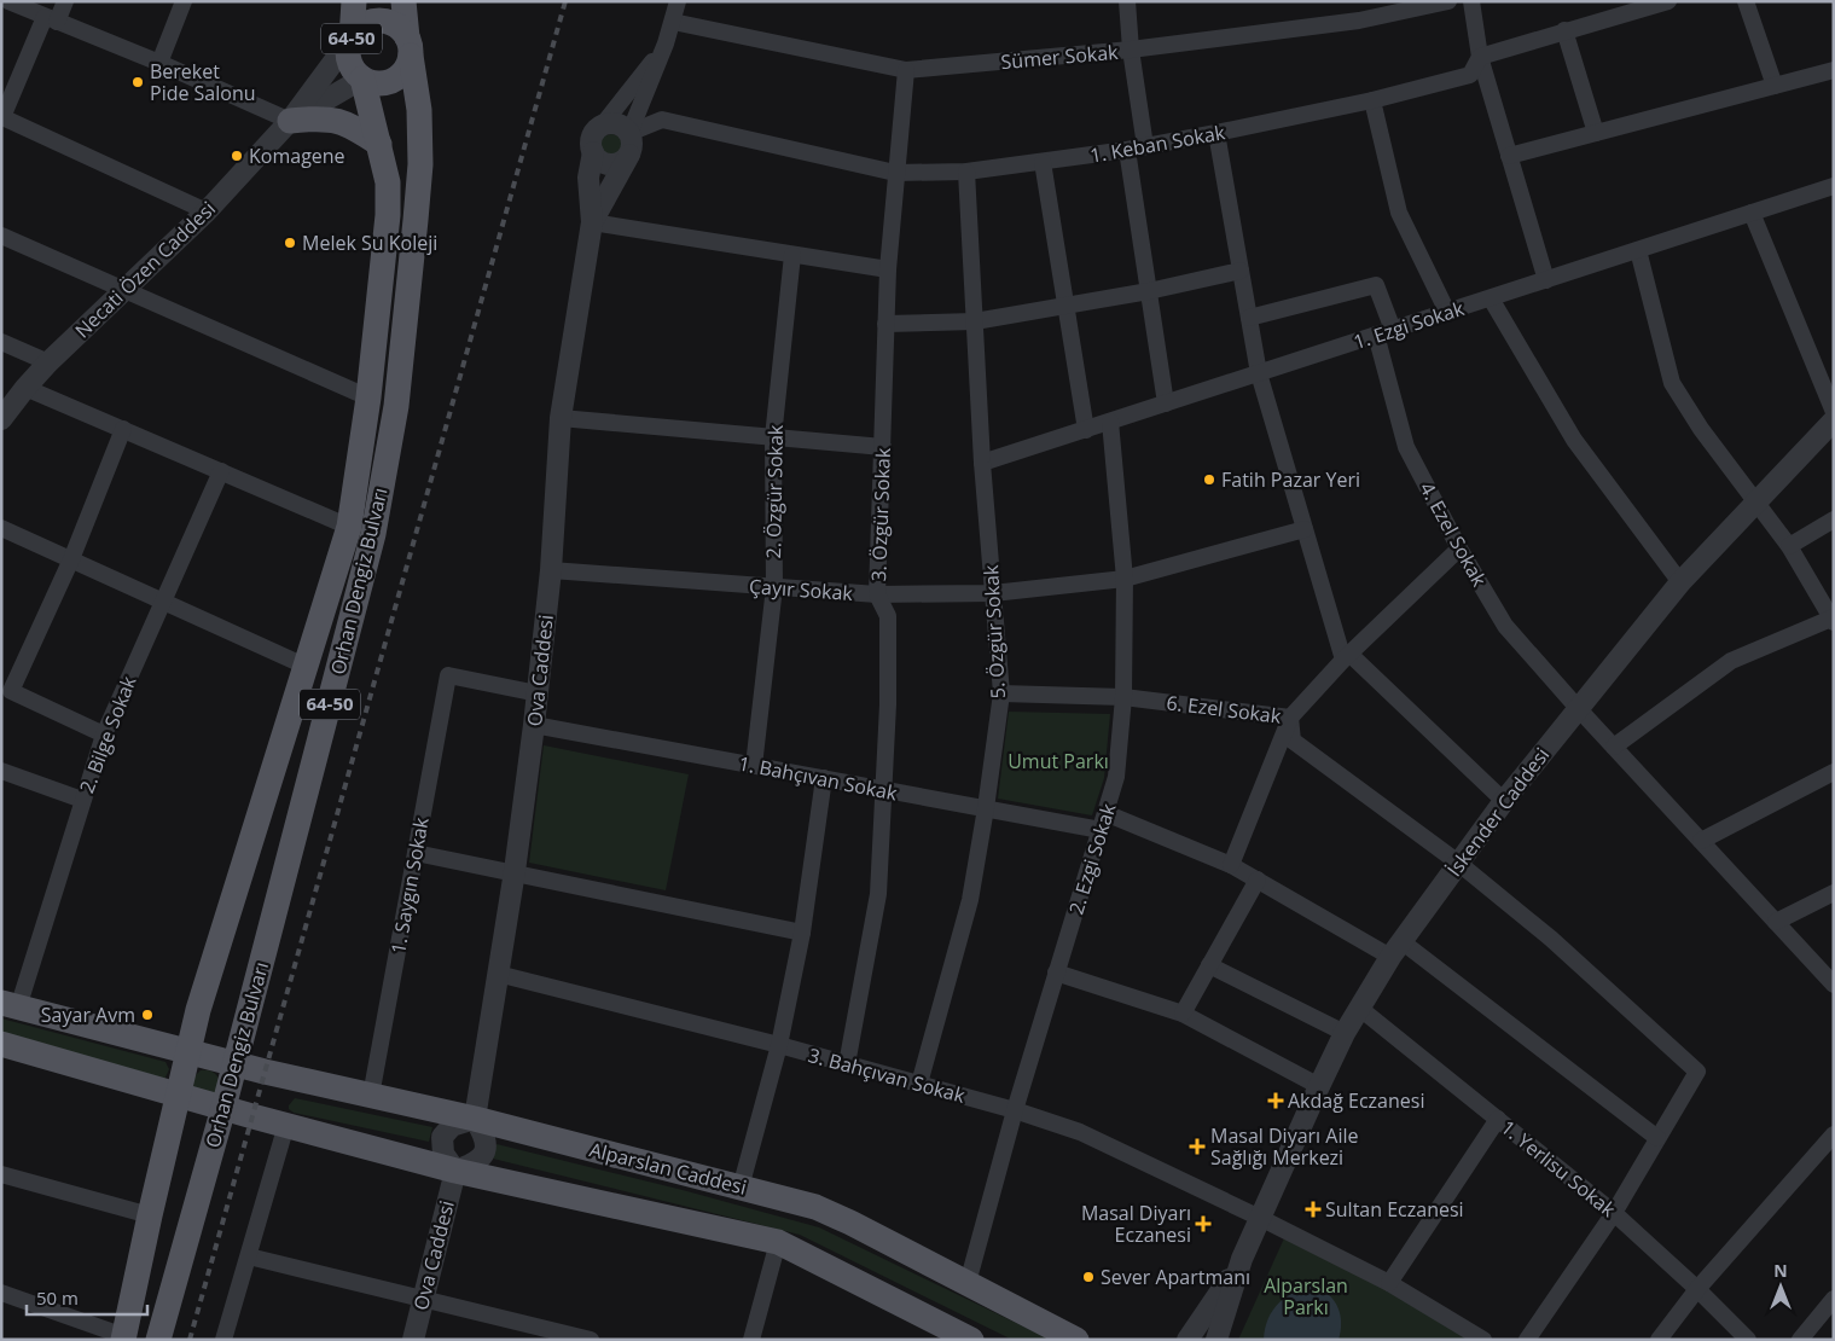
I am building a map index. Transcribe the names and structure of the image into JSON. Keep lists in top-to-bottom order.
{
  "streets": {
    "main road": ["64-50", "Orhan Dengiz Bulvarı", "Alparslan Caddesi"],
    "street": [
      "Sümer Sokak",
      "1. Keban Sokak",
      "Necati Özen Caddesi",
      "1. Ezgi Sokak",
      "2. Özgür Sokak",
      "3. Özgür Sokak",
      "4. Ezel Sokak",
      "Çayır Sokak",
      "5. Özgür Sokak",
      "Ova Caddesi",
      "6. Ezel Sokak",
      "2. Bilge Sokak",
      "1. Bahçıvan Sokak",
      "İskender Caddesi",
      "2. Ezgi Sokak",
      "1. Saygın Sokak",
      "3. Bahçıvan Sokak",
      "1. Yerlisu Sokak"
    ]
  },
  "crossings": [
    ["64-50", "Orhan Dengiz Bulvarı"],
    ["Sümer Sokak", "3. Özgür Sokak"],
    ["1. Keban Sokak", "3. Özgür Sokak"],
    ["1. Keban Sokak", "5. Özgür Sokak"],
    ["1. Ezgi Sokak", "4. Ezel Sokak"],
    ["1. Ezgi Sokak", "5. Özgür Sokak"],
    ["1. Ezgi Sokak", "2. Ezgi Sokak"],
    ["2. Özgür Sokak", "Çayır Sokak"],
    ["2. Özgür Sokak", "1. Bahçıvan Sokak"],
    ["3. Özgür Sokak", "Çayır Sokak"],
    ["3. Özgür Sokak", "1. Bahçıvan Sokak"],
    ["3. Özgür Sokak", "3. Bahçıvan Sokak"],
    ["4. Ezel Sokak", "İskender Caddesi"],
    ["Orhan Dengiz Bulvarı", "Alparslan Caddesi"],
    ["Çayır Sokak", "5. Özgür Sokak"],
    ["Çayır Sokak", "Ova Caddesi"],
    ["Çayır Sokak", "2. Ezgi Sokak"],
    ["5. Özgür Sokak", "6. Ezel Sokak"],
    ["5. Özgür Sokak", "1. Bahçıvan Sokak"],
    ["5. Özgür Sokak", "3. Bahçıvan Sokak"],
    ["Ova Caddesi", "1. Bahçıvan Sokak"],
    ["Ova Caddesi", "1. Saygın Sokak"],
    ["Ova Caddesi", "3. Bahçıvan Sokak"],
    ["Ova Caddesi", "Alparslan Caddesi"],
    ["6. Ezel Sokak", "İskender Caddesi"],
    ["6. Ezel Sokak", "2. Ezgi Sokak"],
    ["2. Bilge Sokak", "Alparslan Caddesi"],
    ["1. Bahçıvan Sokak", "2. Ezgi Sokak"],
    ["İskender Caddesi", "3. Bahçıvan Sokak"],
    ["İskender Caddesi", "1. Yerlisu Sokak"],
    ["2. Ezgi Sokak", "3. Bahçıvan Sokak"],
    ["2. Ezgi Sokak", "Alparslan Caddesi"],
    ["1. Saygın Sokak", "Alparslan Caddesi"]
  ],
  "parks": ["Umut Parkı", "Alparslan Parkı"],
  "places": {
    "other": [
      "Bereket Pide Salonu",
      "Komagene",
      "Melek Su Koleji",
      "Fatih Pazar Yeri",
      "Sayar Avm",
      "Sever Apartmanı"
    ],
    "health": [
      "Akdağ Eczanesi",
      "Masal Diyarı Aile Sağlığı Merkezi",
      "Sultan Eczanesi",
      "Masal Diyarı Eczanesi"
    ]
  },
  "scale_bar": "50 m",
  "north": "top"
}
